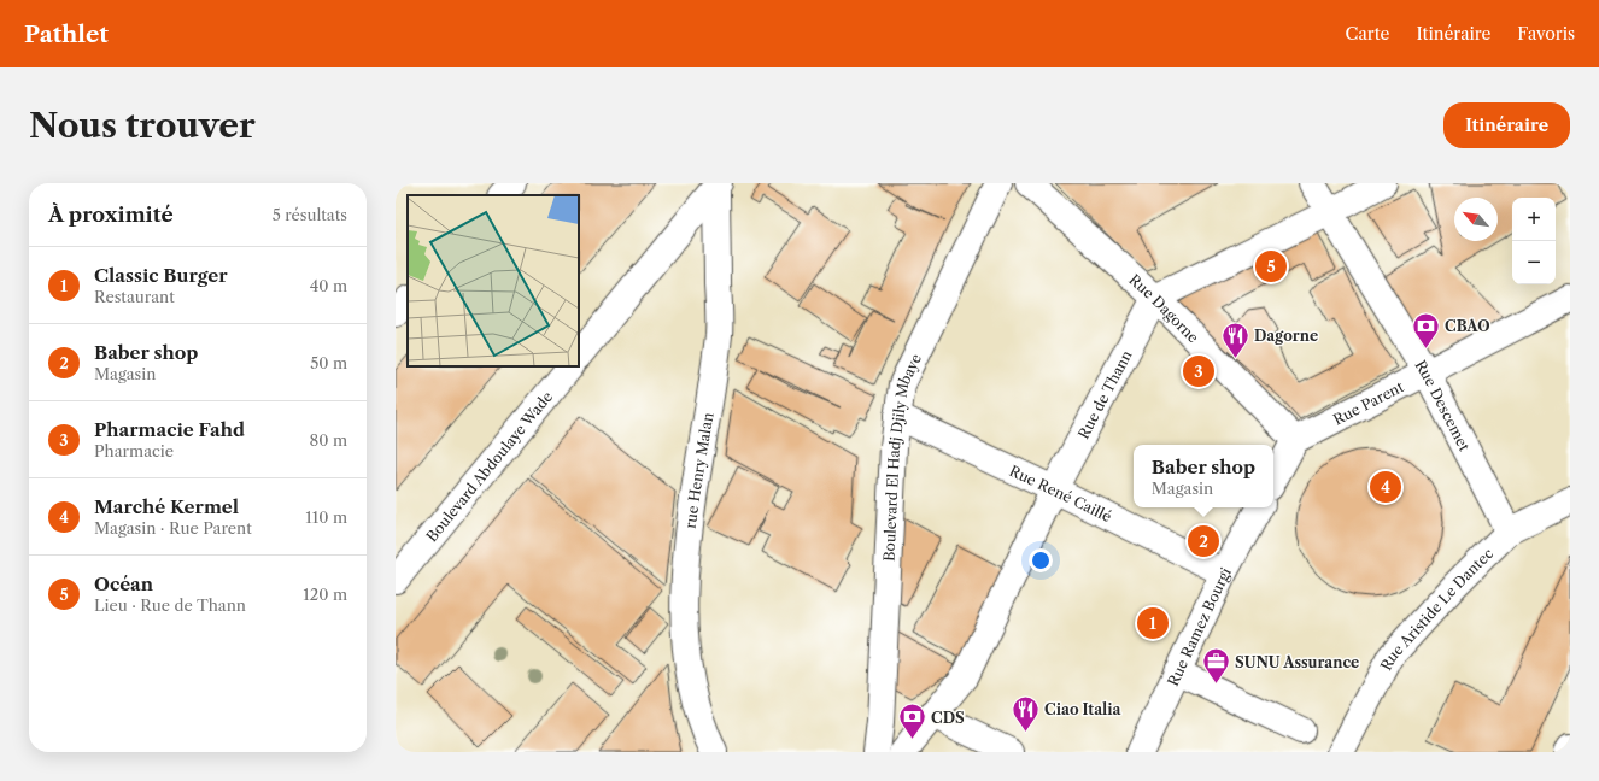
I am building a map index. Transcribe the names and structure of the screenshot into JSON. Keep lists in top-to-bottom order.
{
  "streets": {
    "street": [
      "Rue Dagorne",
      "Rue de Thann",
      "Rue Parent",
      "Rue Descemet",
      "Boulevard El Hadj Djily Mbaye",
      "Boulevard Abdoulaye Wade",
      "rue Henry Malan",
      "Rue René Caillé",
      "Rue Aristide Le Dantec",
      "Rue Ramez Bourgi"
    ]
  },
  "crossings": [
    ["Rue Dagorne", "Rue de Thann"],
    ["Rue Dagorne", "Rue Parent"],
    ["Rue de Thann", "Rue René Caillé"],
    ["Rue Parent", "Rue Descemet"],
    ["Rue Descemet", "Rue Aristide Le Dantec"],
    ["Boulevard El Hadj Djily Mbaye", "Rue René Caillé"],
    ["Rue René Caillé", "Rue Ramez Bourgi"]
  ],
  "places": {
    "bank": ["CBAO", "CDS"],
    "restaurant": ["Dagorne", "Ciao Italia"],
    "office": ["SUNU Assurance"]
  },
  "north": "top left",
  "page": {
    "header": "Pathlet",
    "nav": ["Carte", "Itinéraire", "Favoris"],
    "buttons": "Itinéraire",
    "title": "Nous trouver",
    "heading": ["À proximité", "5 résultats"],
    "map_buttons": ["+", "−"],
    "list": [
      {
        "mark": "1",
        "name": "Classic Burger",
        "note": "Restaurant",
        "value": "40 m"
      },
      {
        "mark": "2",
        "name": "Baber shop",
        "note": "Magasin",
        "value": "50 m"
      },
      {
        "mark": "3",
        "name": "Pharmacie Fahd",
        "note": "Pharmacie",
        "value": "80 m"
      },
      {
        "mark": "4",
        "name": "Marché Kermel",
        "note": "Magasin · Rue Parent",
        "value": "110 m"
      },
      {
        "mark": "5",
        "name": "Océan",
        "note": "Lieu · Rue de Thann",
        "value": "120 m"
      }
    ],
    "pins": [
      "5",
      "3",
      "4",
      "2",
      "1"
    ],
    "popup": ["Baber shop", "Magasin"]
  }
}
